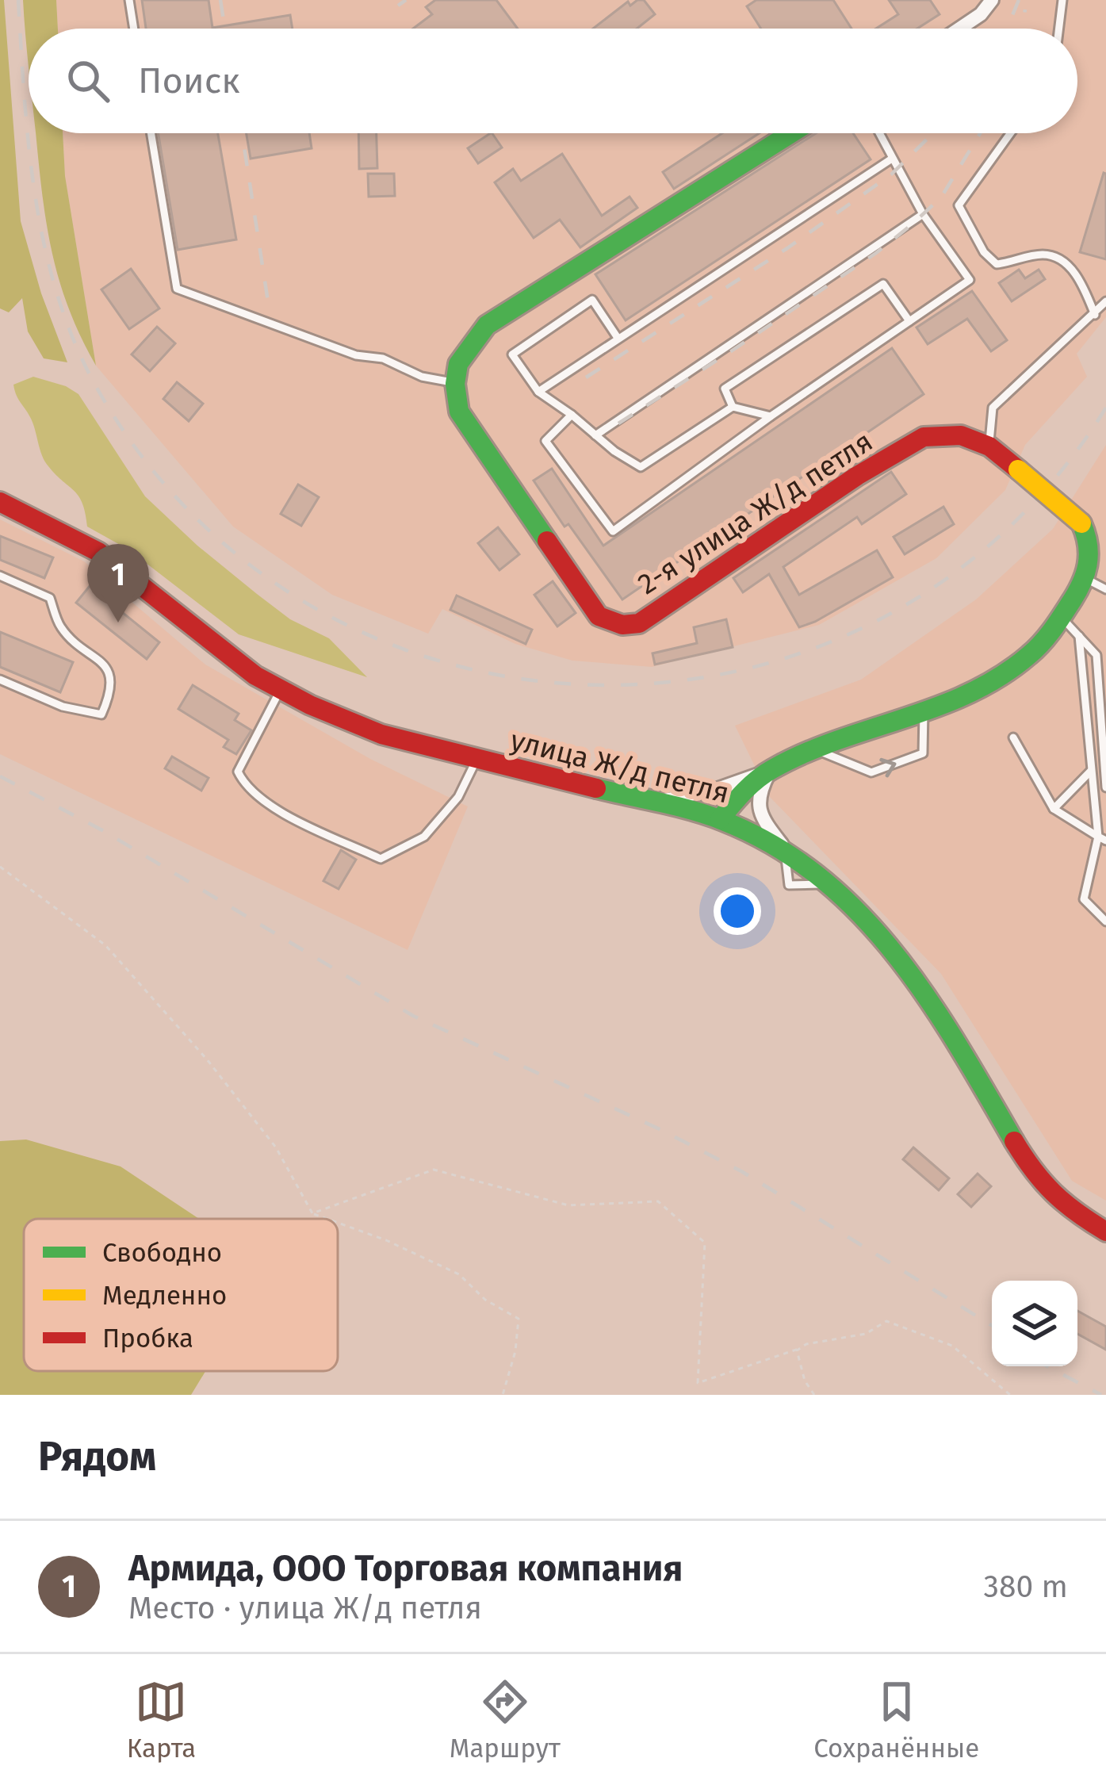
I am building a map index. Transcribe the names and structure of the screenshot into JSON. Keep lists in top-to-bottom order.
{
  "streets": {
    "street": ["2-я улица Ж/д петля", "улица Ж/д петля"]
  },
  "crossings": [
    ["2-я улица Ж/д петля", "улица Ж/д петля"]
  ],
  "legend": ["Свободно", "Медленно", "Пробка"],
  "page": {
    "search": "Поиск",
    "pins": "1",
    "heading": "Рядом",
    "list": [
      {
        "mark": "1",
        "name": "Армида, ООО Торговая компания",
        "note": "Место · улица Ж/д петля",
        "value": "380 m"
      }
    ],
    "nav": ["Карта", "Маршрут", "Сохранённые"]
  }
}
